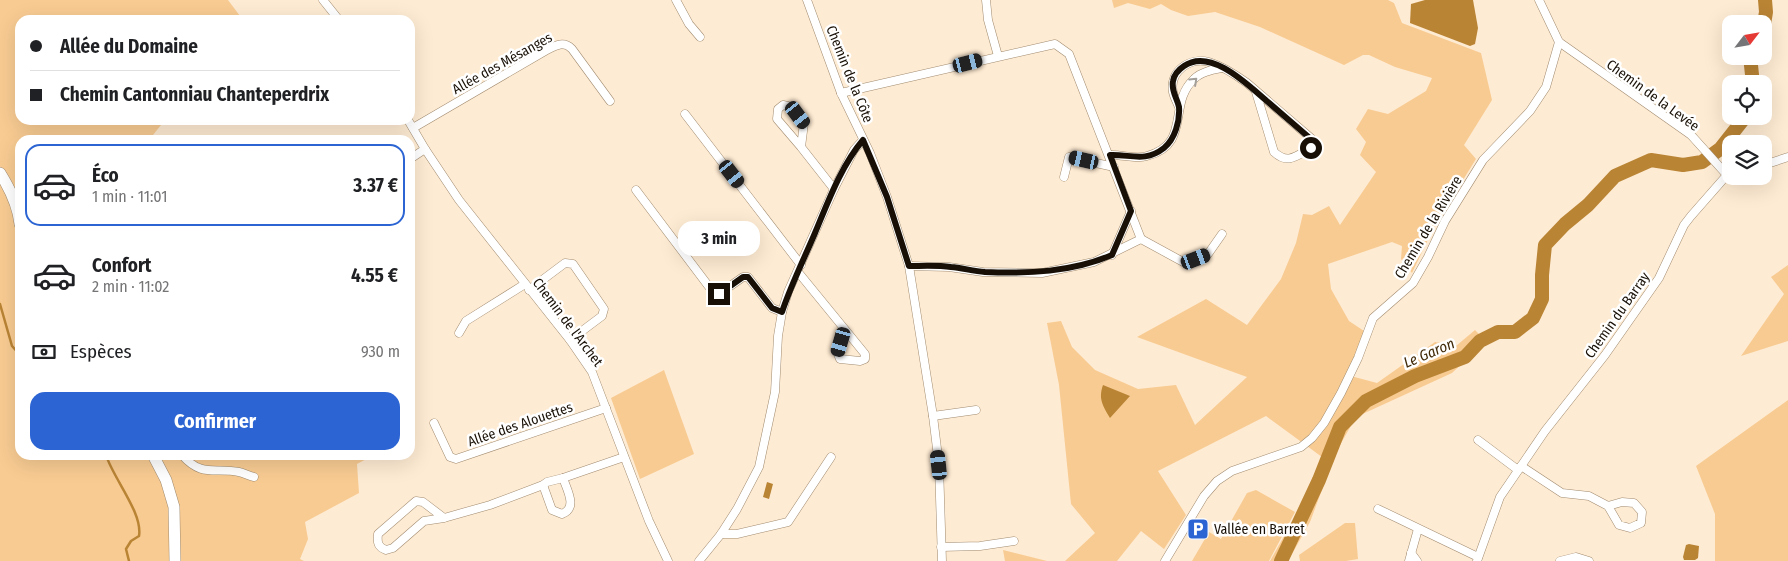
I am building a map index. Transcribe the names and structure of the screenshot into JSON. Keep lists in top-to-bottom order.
{
  "streets": {
    "street": [
      "Allée des Mésanges",
      "Chemin de la Côte",
      "Chemin de la Levée",
      "Chemin de la Rivière",
      "Chemin du Barray",
      "Chemin de l'Archet",
      "Allée des Alouettes"
    ]
  },
  "crossings": [
    ["Allée des Mésanges", "Chemin de l'Archet"],
    ["Chemin de la Levée", "Chemin de la Rivière"],
    ["Chemin de l'Archet", "Allée des Alouettes"]
  ],
  "water": ["Le Garon"],
  "places": {
    "parking": ["Vallée en Barret"]
  },
  "north": "top right",
  "page": {
    "banner": ["Allée du Domaine", "Chemin Cantonniau Chanteperdrix"],
    "list": [
      {
        "name": "Éco",
        "note": "1 min · 11:01",
        "value": "3.37 €"
      },
      {
        "name": "Confort",
        "note": "2 min · 11:02",
        "value": "4.55 €"
      }
    ],
    "bubble": "3 min",
    "pay": ["Espèces", "930 m"],
    "buttons": "Confirmer"
  }
}
